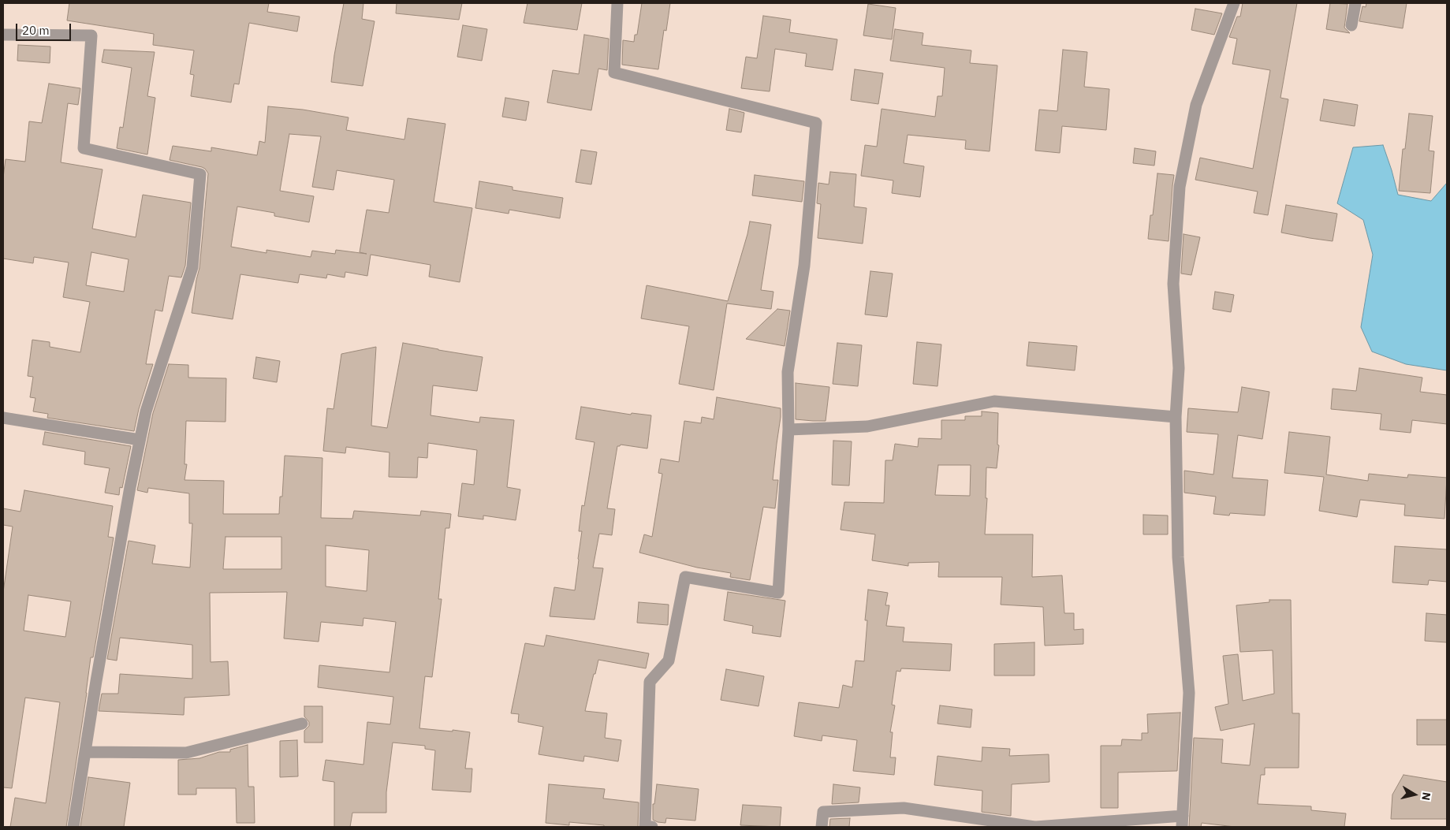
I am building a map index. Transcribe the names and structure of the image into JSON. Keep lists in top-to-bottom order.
{
  "scale_bar": "20 m",
  "north": "right"
}
